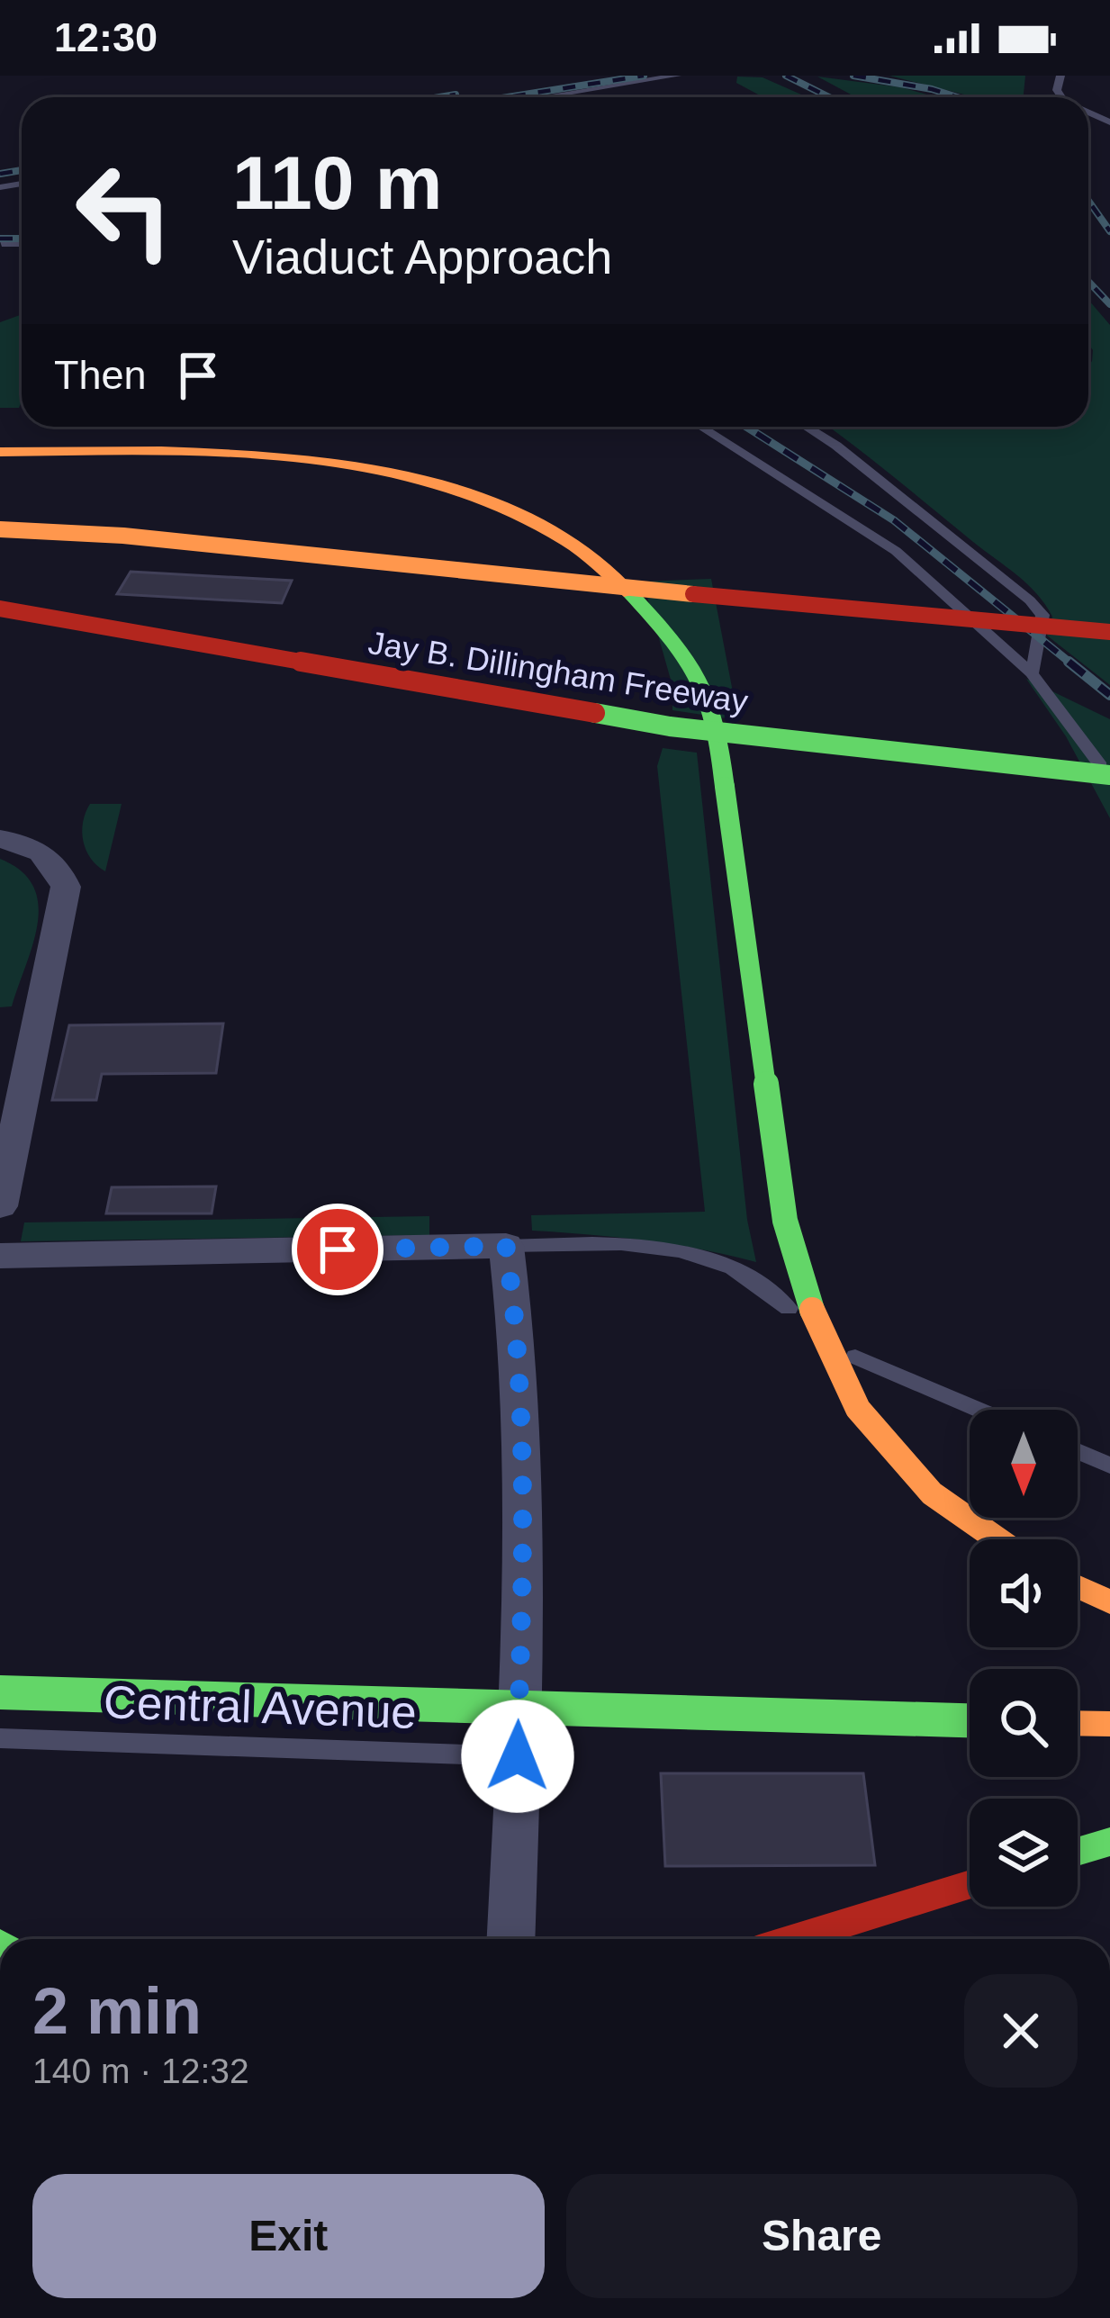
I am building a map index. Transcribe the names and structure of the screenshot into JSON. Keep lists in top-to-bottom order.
{
  "streets": {
    "main road": ["Jay B. Dillingham Freeway"],
    "lane": ["Central Avenue"]
  },
  "north": "bottom",
  "page": {
    "status": "12:30",
    "turn": ["110 m", "Viaduct Approach"],
    "then": "Then",
    "heading": ["2 min", "140 m · 12:32"],
    "buttons": ["Exit", "Share"]
  }
}
